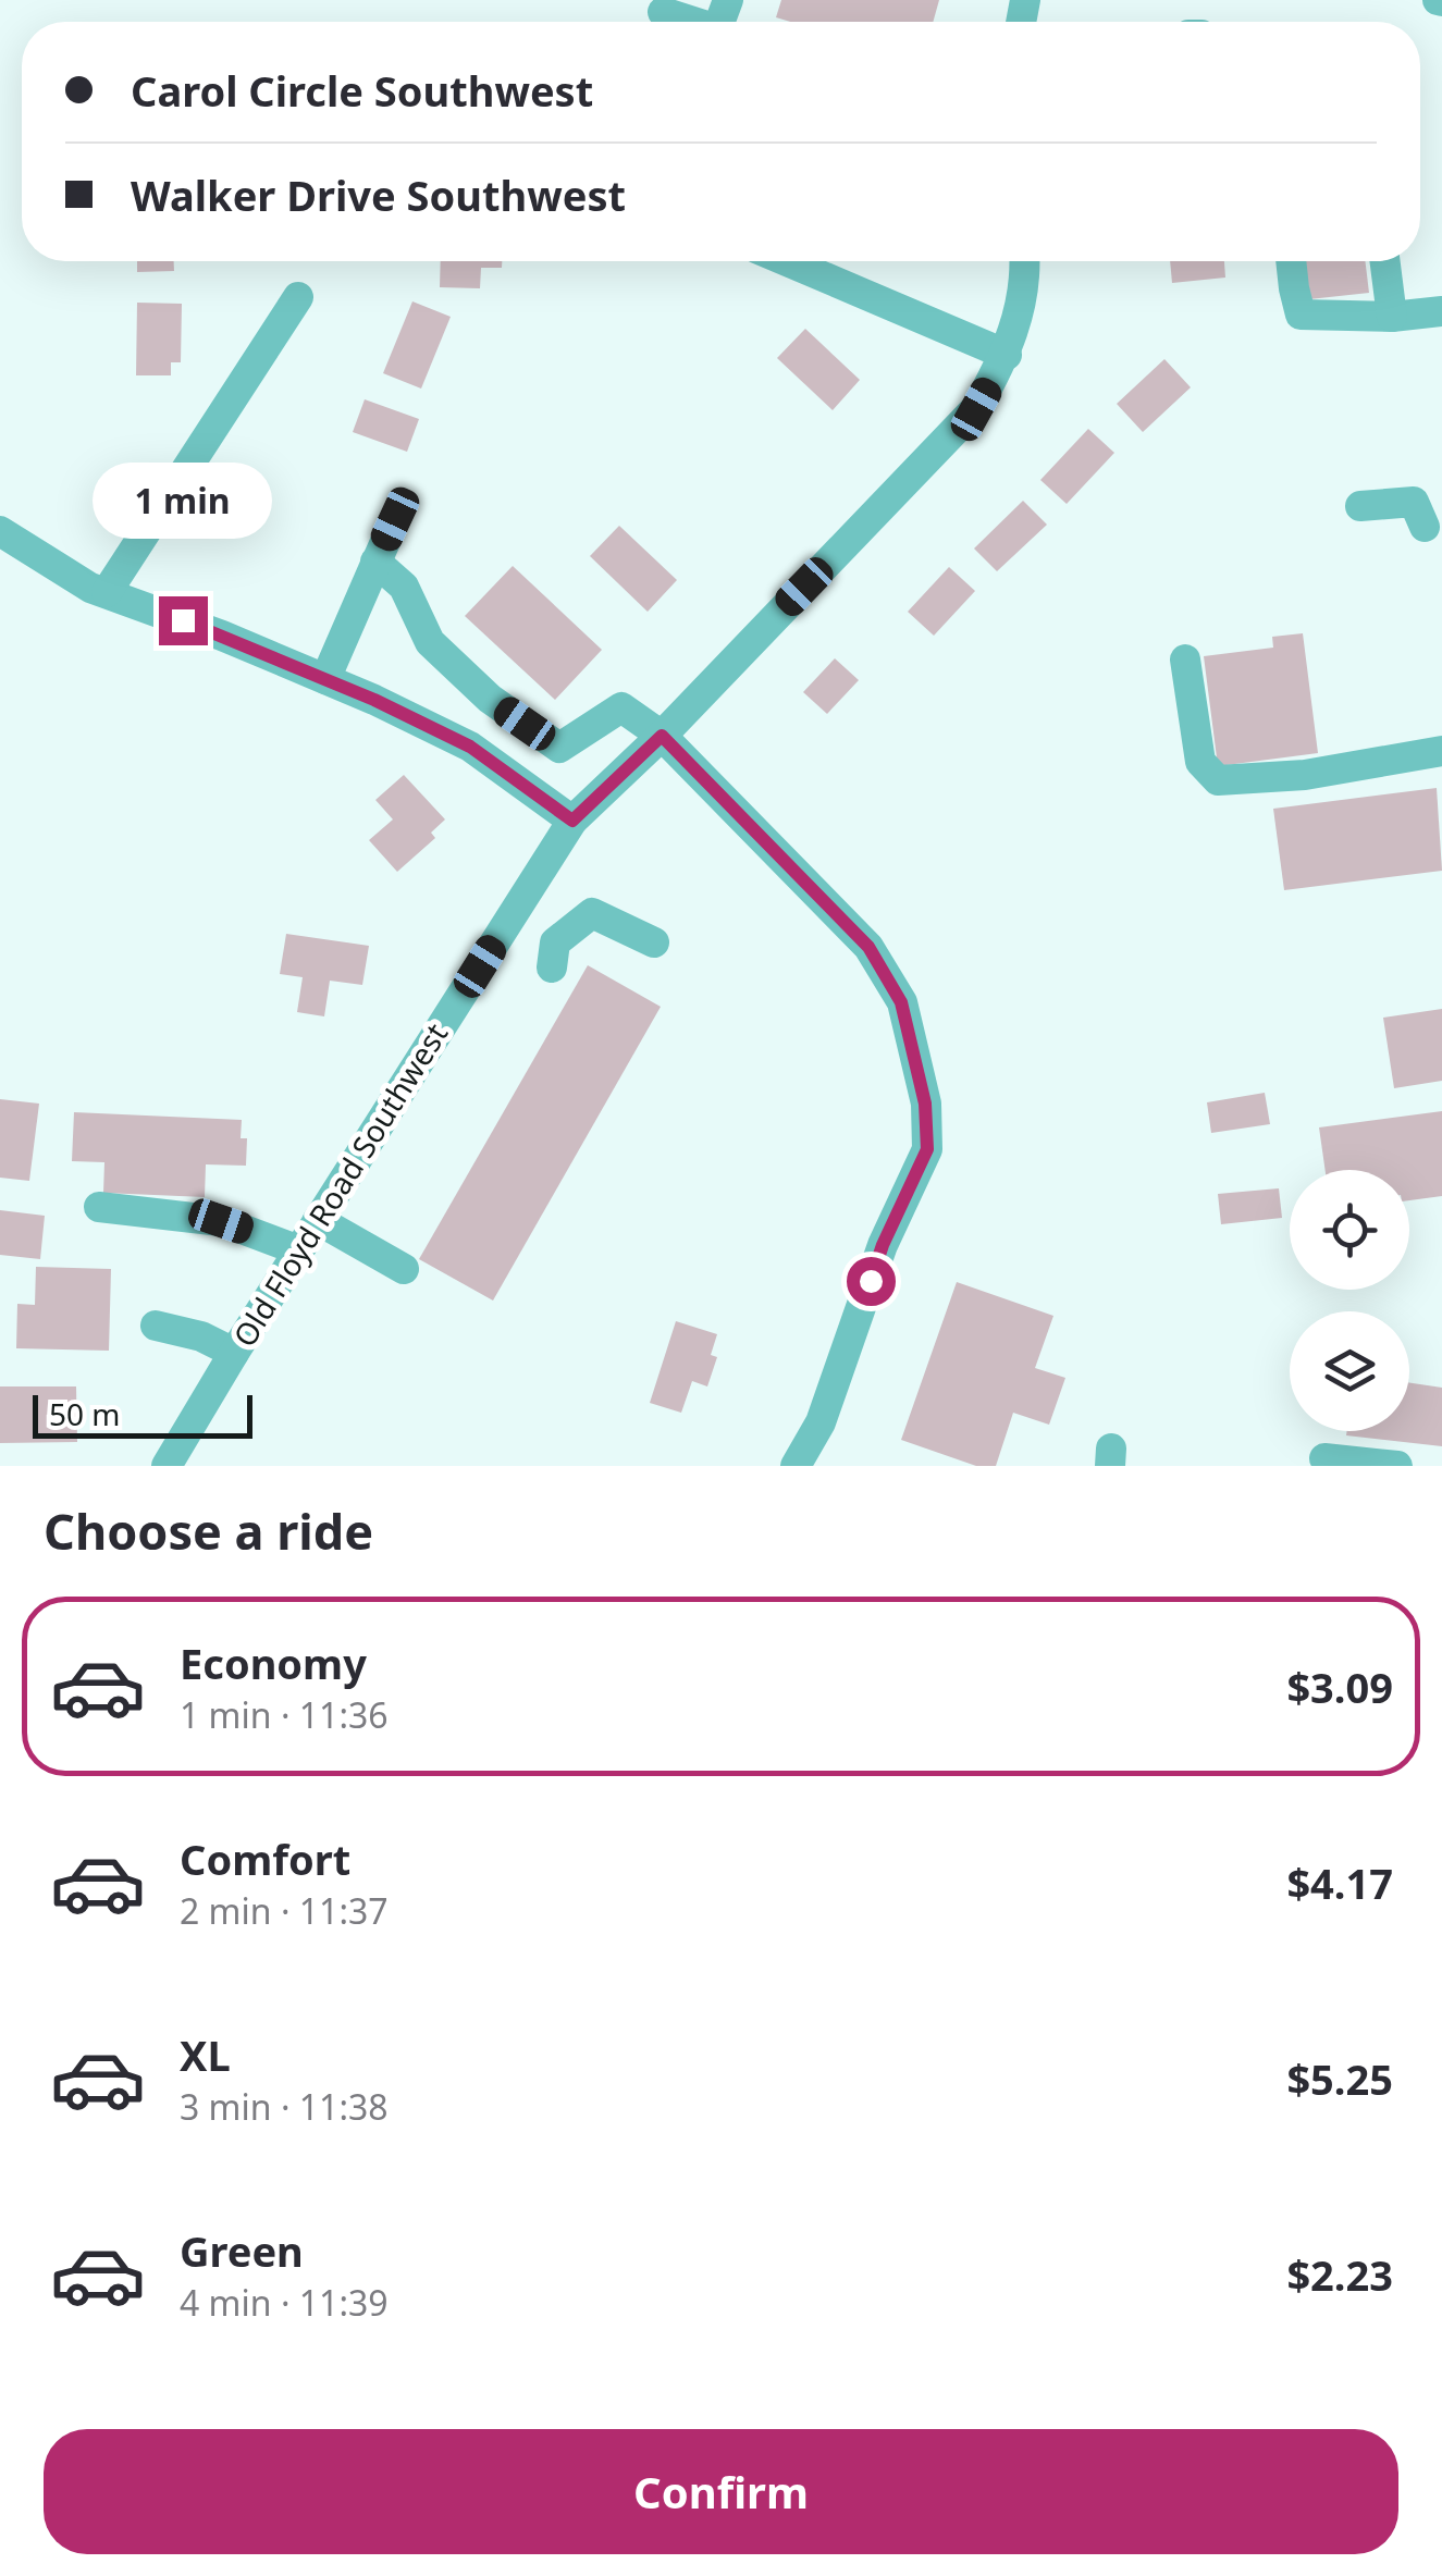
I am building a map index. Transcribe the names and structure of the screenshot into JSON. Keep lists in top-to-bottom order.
{
  "streets": {
    "street": ["Old Floyd Road Southwest"]
  },
  "scale_bar": "50 m",
  "page": {
    "banner": ["Carol Circle Southwest", "Walker Drive Southwest"],
    "bubble": "1 min",
    "scale": "50 m",
    "heading": "Choose a ride",
    "list": [
      {
        "name": "Economy",
        "note": "1 min · 11:36",
        "value": "$3.09"
      },
      {
        "name": "Comfort",
        "note": "2 min · 11:37",
        "value": "$4.17"
      },
      {
        "name": "XL",
        "note": "3 min · 11:38",
        "value": "$5.25"
      },
      {
        "name": "Green",
        "note": "4 min · 11:39",
        "value": "$2.23"
      }
    ],
    "buttons": "Confirm"
  }
}
